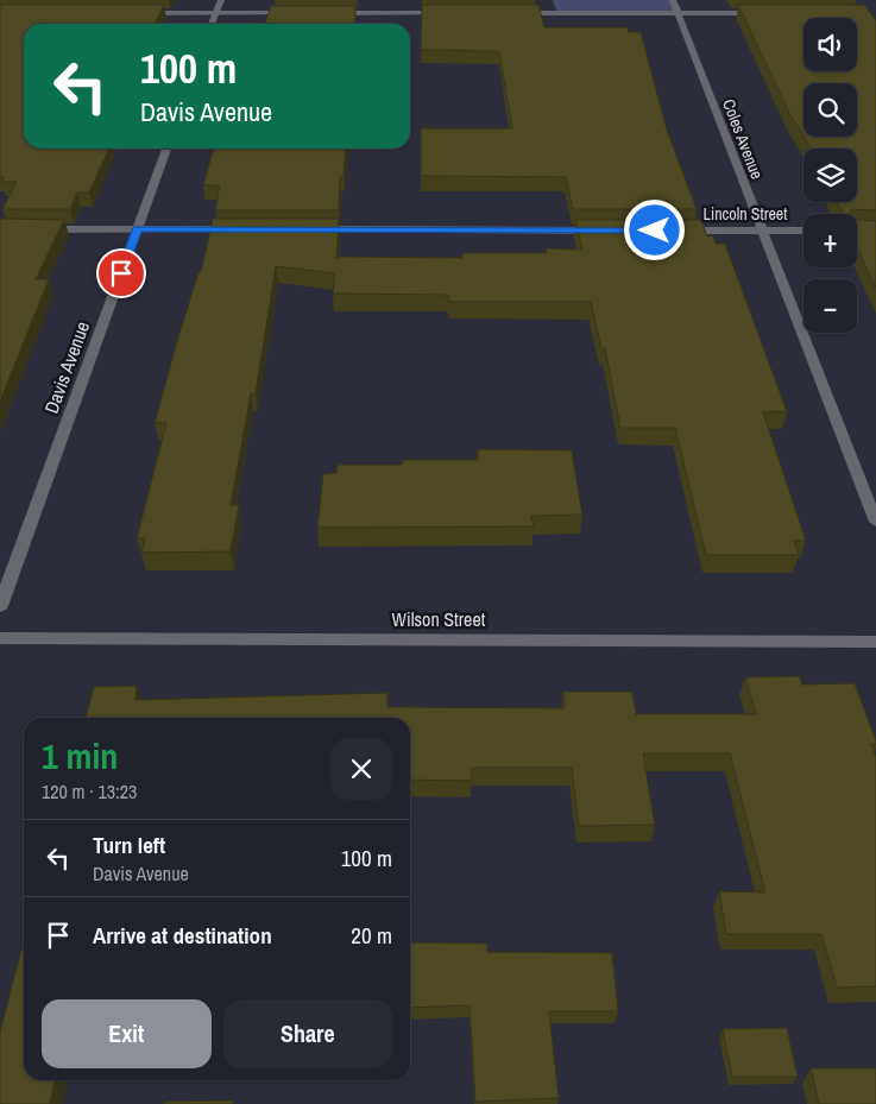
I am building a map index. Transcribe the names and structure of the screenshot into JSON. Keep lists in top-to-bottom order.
{
  "streets": {
    "street": [
      "Coles Avenue",
      "Lincoln Street",
      "Davis Avenue",
      "Wilson Street"
    ]
  },
  "crossings": [
    ["Coles Avenue", "Lincoln Street"]
  ],
  "page": {
    "map_buttons": ["+", "−"],
    "turn": ["100 m", "Davis Avenue"],
    "heading": ["1 min", "120 m · 13:23"],
    "list": [
      {
        "name": "Turn left",
        "note": "Davis Avenue",
        "value": "100 m"
      },
      {
        "name": "Arrive at destination",
        "value": "20 m"
      }
    ],
    "buttons": ["Exit", "Share"]
  }
}
